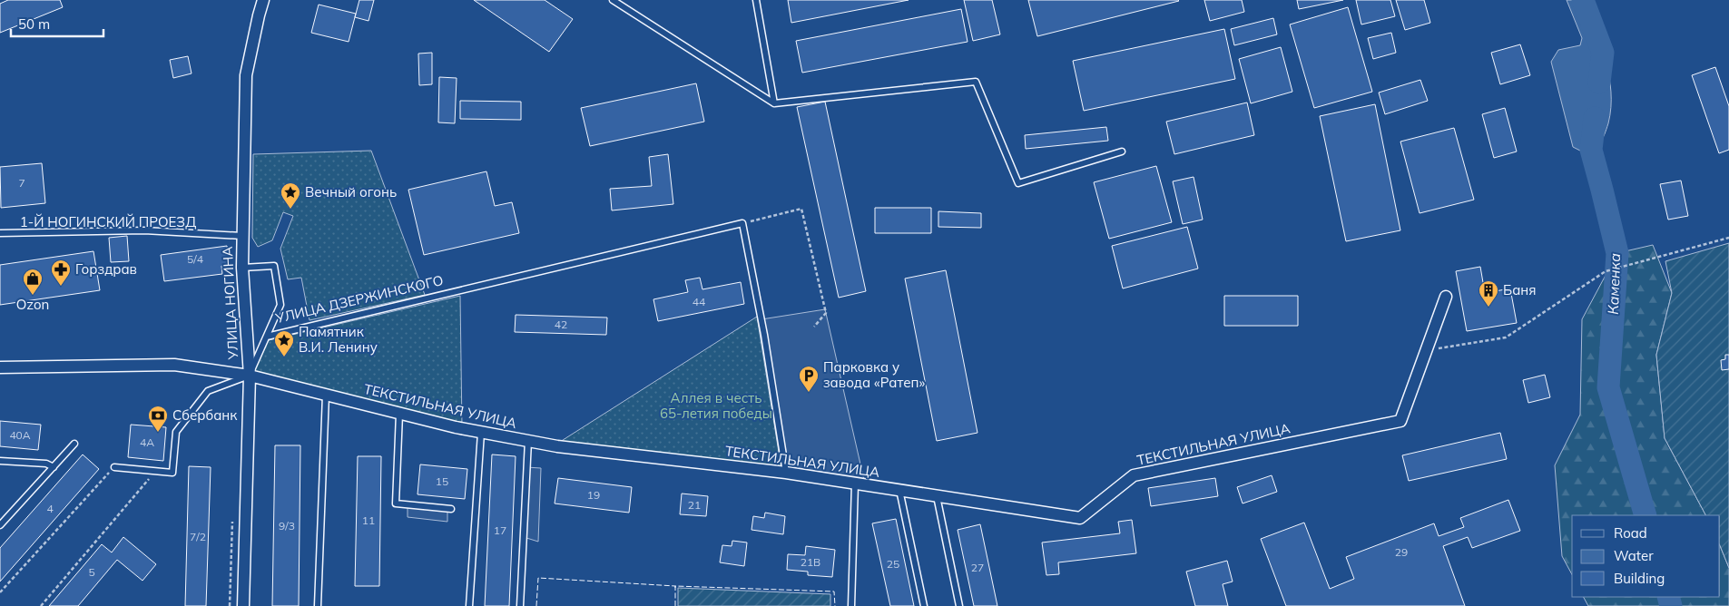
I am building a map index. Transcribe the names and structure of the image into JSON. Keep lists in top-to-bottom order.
{
  "streets": {
    "street": ["УЛИЦА НОГИНА", "ТЕКСТИЛЬНАЯ УЛИЦА"],
    "lane": ["1-Й НОГИНСКИЙ ПРОЕЗД", "УЛИЦА ДЗЕРЖИНСКОГО"]
  },
  "crossings": [
    ["1-Й НОГИНСКИЙ ПРОЕЗД", "УЛИЦА НОГИНА"],
    ["УЛИЦА ДЗЕРЖИНСКОГО", "УЛИЦА НОГИНА"],
    ["УЛИЦА ДЗЕРЖИНСКОГО", "ТЕКСТИЛЬНАЯ УЛИЦА"],
    ["УЛИЦА НОГИНА", "ТЕКСТИЛЬНАЯ УЛИЦА"]
  ],
  "water": ["Каменка"],
  "parks": ["Аллея в честь 65-летия победы"],
  "places": {
    "place": ["Вечный огонь", "Памятник В.И. Ленину"],
    "pharmacy": ["Горздрав"],
    "shop": ["Ozon"],
    "building": ["Баня"],
    "parking": ["Парковка у завода «Ратеп»"],
    "bank": ["Сбербанк"]
  },
  "house_numbers": [
    "7",
    "5/4",
    "44",
    "42",
    "40А",
    "4А",
    "15",
    "19",
    "21",
    "4",
    "11",
    "9/3",
    "17",
    "7/2",
    "29",
    "21В",
    "25",
    "27",
    "5"
  ],
  "legend": ["Road", "Water", "Building"],
  "scale_bar": "50 m"
}
